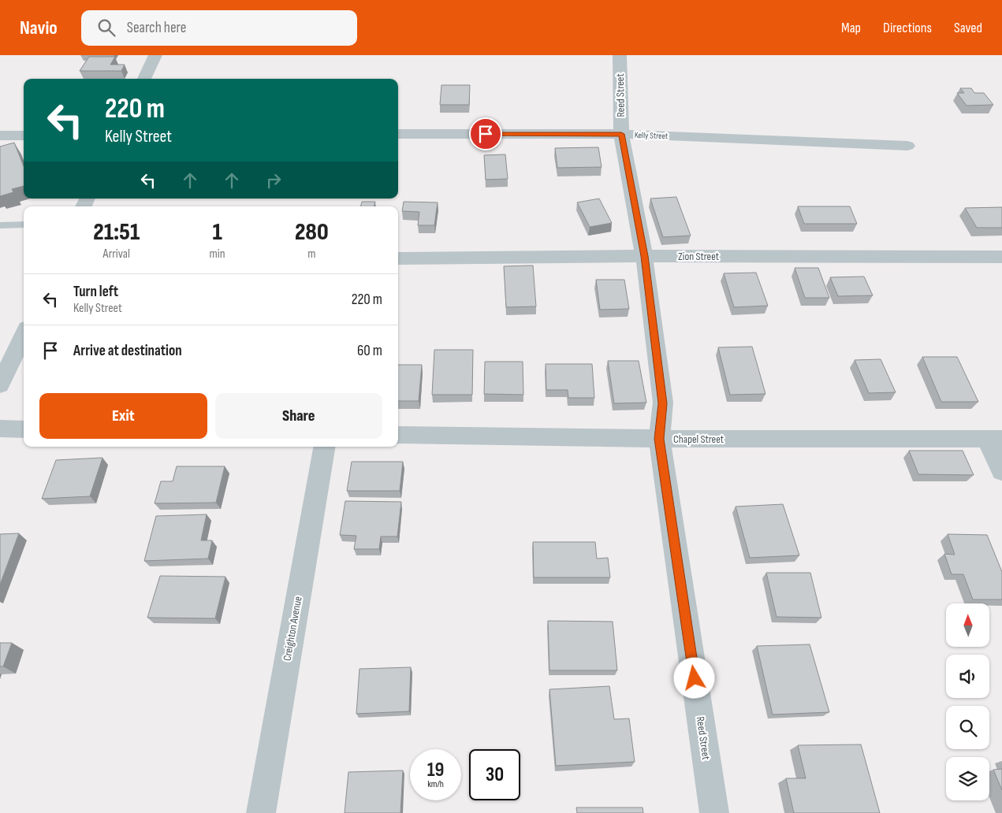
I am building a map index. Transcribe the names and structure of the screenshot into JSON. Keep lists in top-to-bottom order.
{
  "streets": {
    "street": [
      "Reed Street",
      "Kelly Street",
      "Zion Street",
      "Chapel Street",
      "Creighton Avenue"
    ]
  },
  "crossings": [
    ["Reed Street", "Kelly Street"],
    ["Reed Street", "Zion Street"],
    ["Reed Street", "Chapel Street"]
  ],
  "north": "top",
  "page": {
    "header": "Navio",
    "search": "Search here",
    "nav": ["Map", "Directions", "Saved"],
    "turn": ["220 m", "Kelly Street"],
    "eta": [
      "21:51",
      "Arrival",
      "1",
      "min",
      "280",
      "m"
    ],
    "list": [
      {
        "name": "Turn left",
        "note": "Kelly Street",
        "value": "220 m"
      },
      {
        "name": "Arrive at destination",
        "value": "60 m"
      }
    ],
    "buttons": ["Exit", "Share"],
    "speed": "19 km/h",
    "limit": "30"
  }
}
